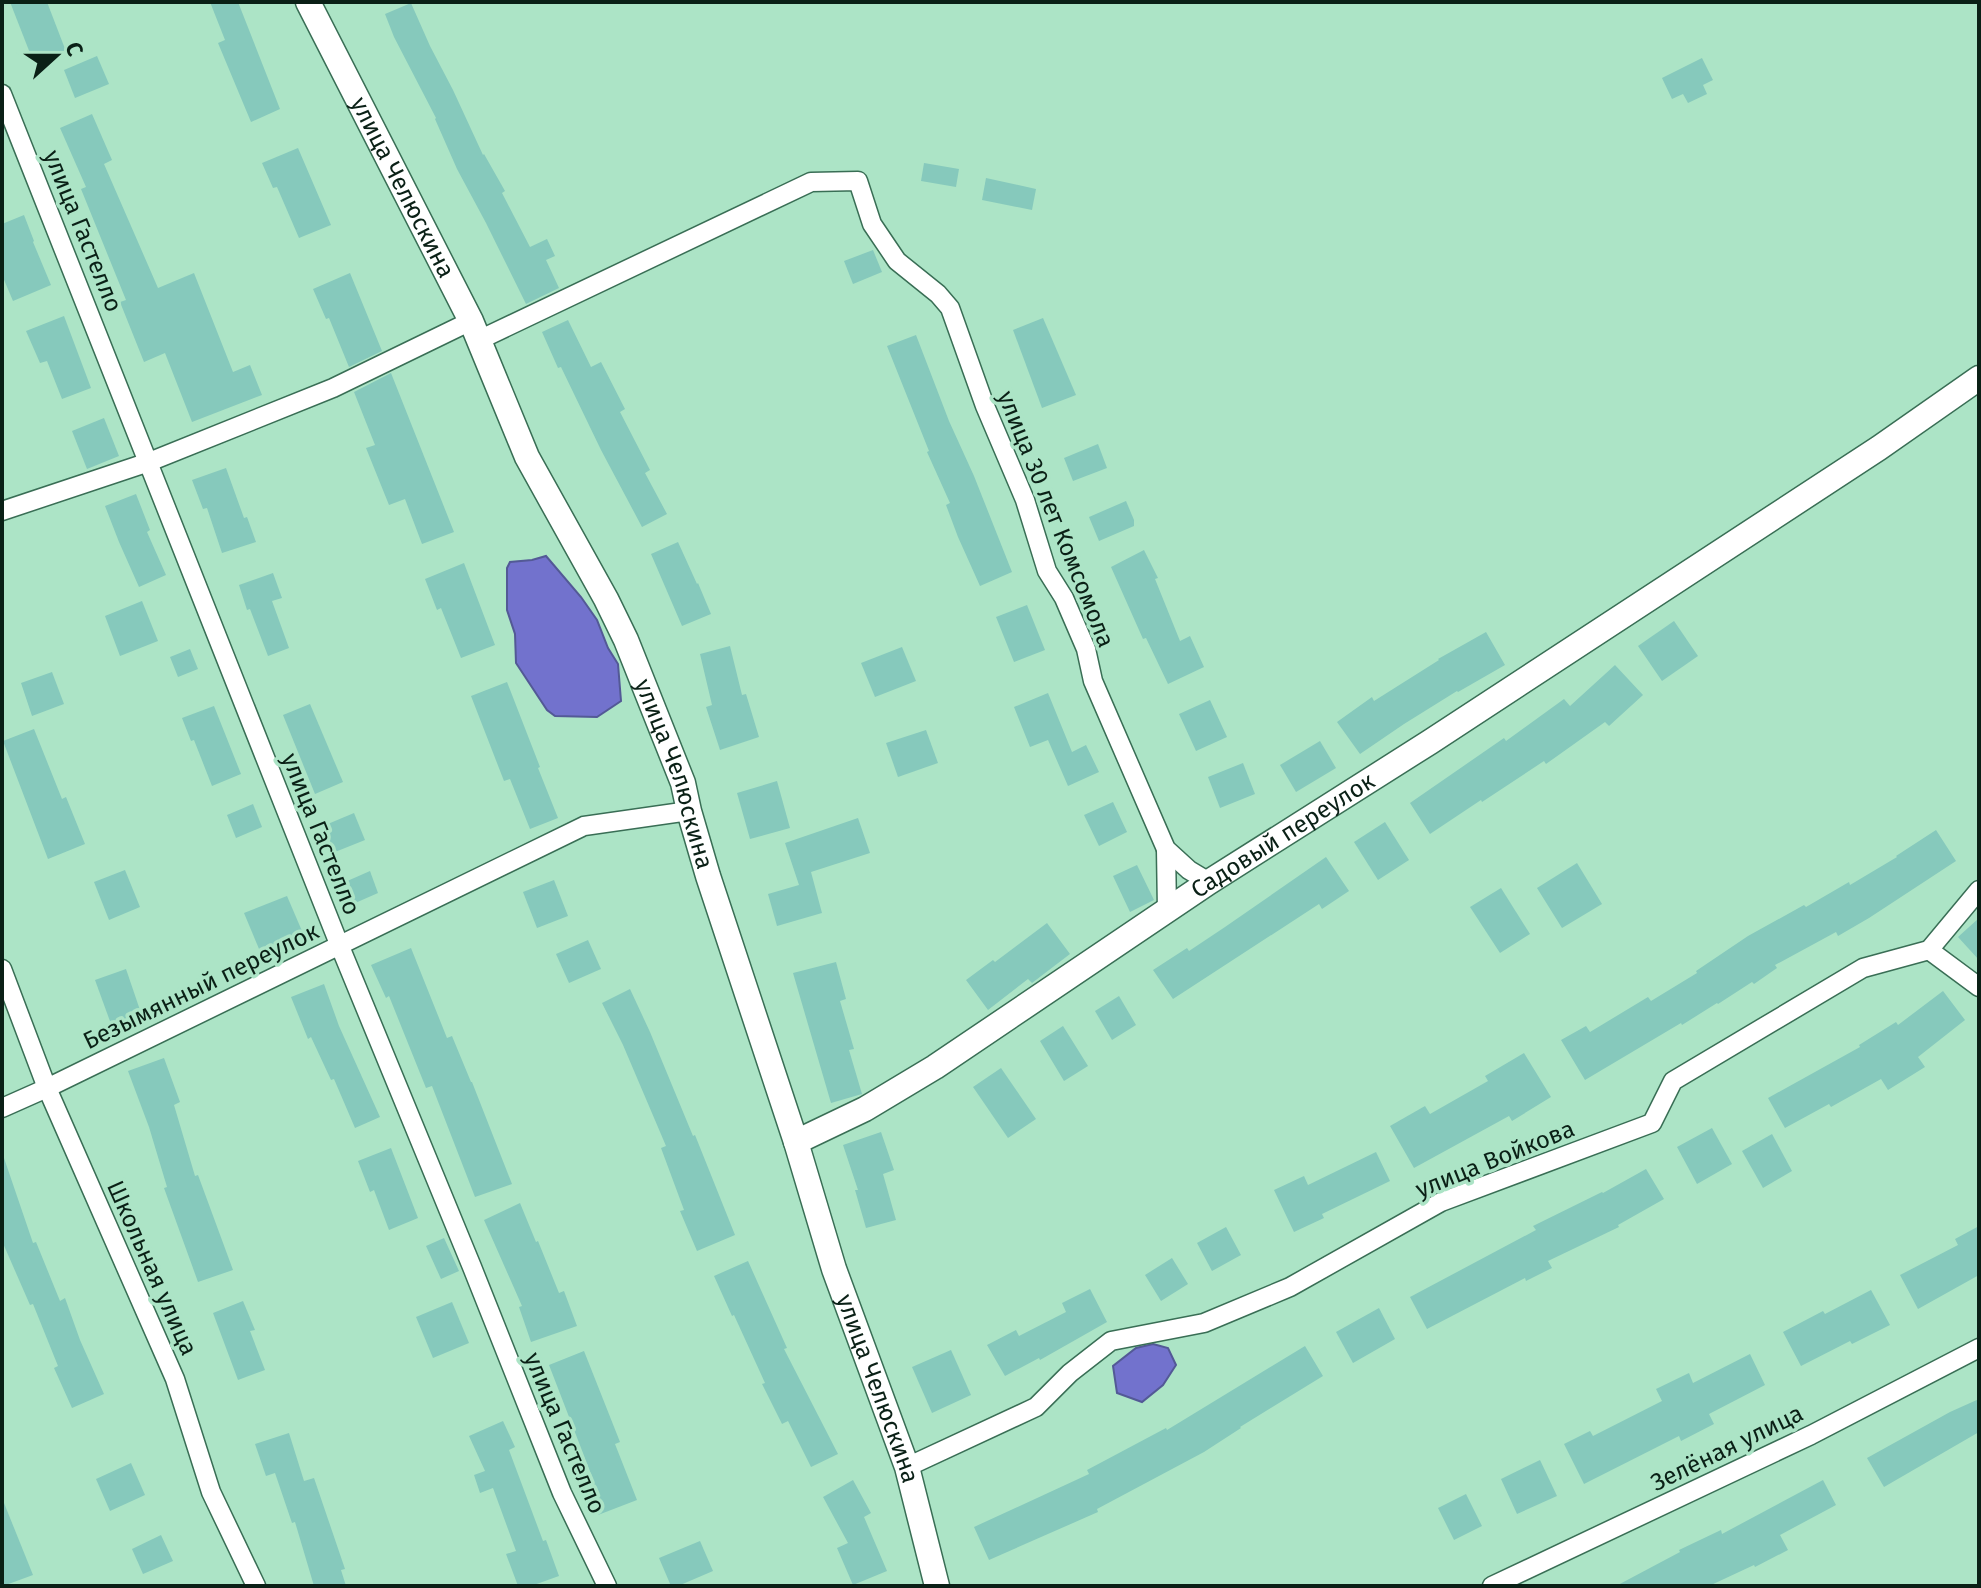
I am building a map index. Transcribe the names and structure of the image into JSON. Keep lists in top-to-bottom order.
{
  "streets": {
    "street": [
      "улица Челюскина",
      "улица Гастелло",
      "улица 30 лет Комсомола",
      "Садовый переулок",
      "Безымянный переулок",
      "улица Войкова",
      "Школьная улица",
      "Зелёная улица"
    ]
  },
  "crossings": [
    ["улица Челюскина", "улица 30 лет Комсомола"],
    ["улица Челюскина", "Садовый переулок"],
    ["улица Челюскина", "Безымянный переулок"],
    ["улица Челюскина", "улица Войкова"],
    ["улица Гастелло", "Безымянный переулок"],
    ["улица 30 лет Комсомола", "Садовый переулок"],
    ["Безымянный переулок", "Школьная улица"]
  ],
  "north": "right"
}
